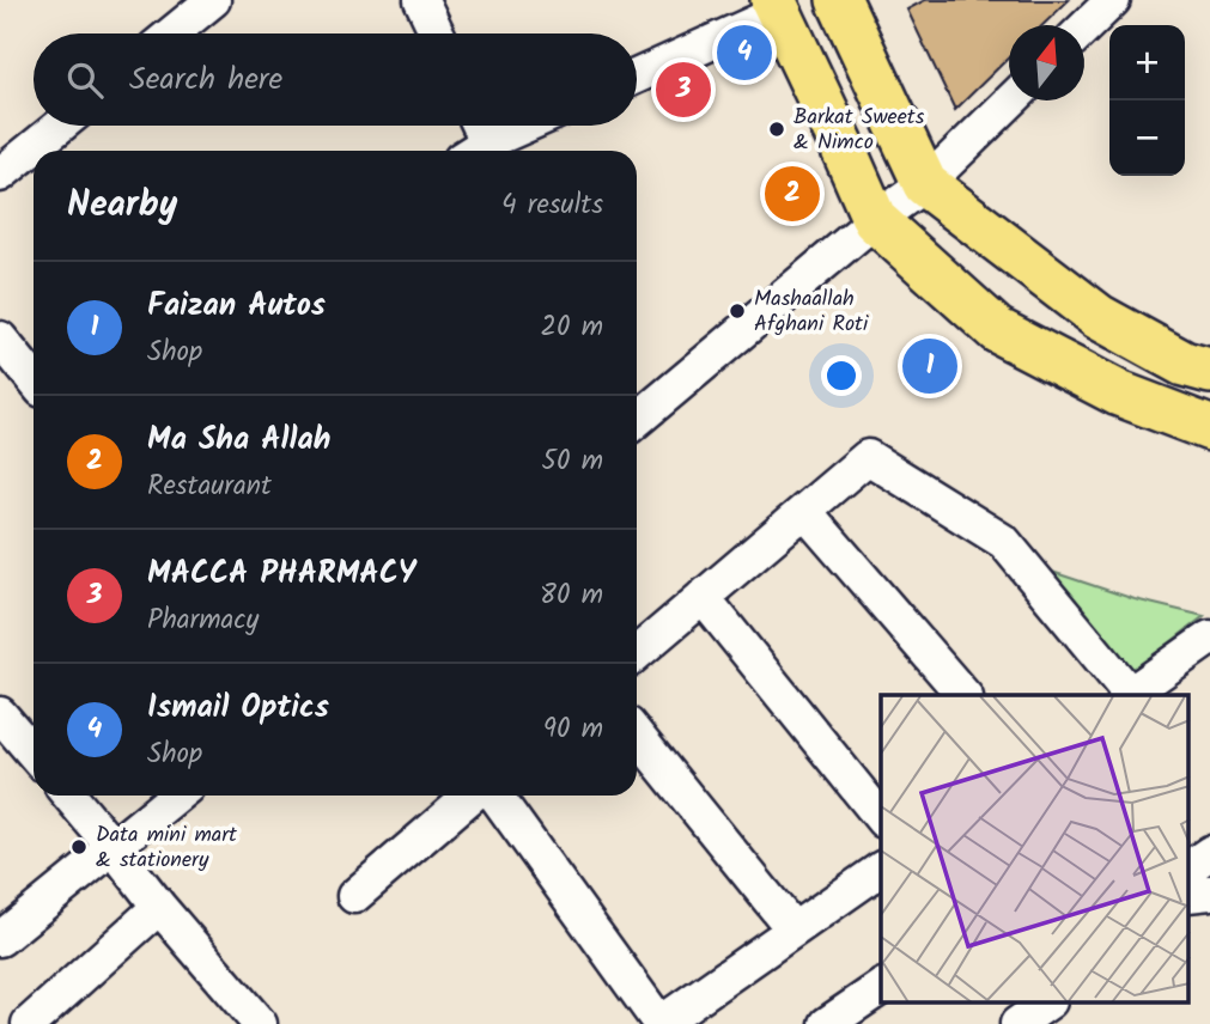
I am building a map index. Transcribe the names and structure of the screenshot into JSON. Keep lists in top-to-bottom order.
{
  "places": ["Barkat Sweets & Nimco", "Mashaallah Afghani Roti", "Data mini mart & stationery"],
  "north": "top",
  "page": {
    "pins": [
      "4",
      "3",
      "2",
      "1"
    ],
    "map_buttons": ["+", "−"],
    "search": "Search here",
    "heading": ["Nearby", "4 results"],
    "list": [
      {
        "mark": "1",
        "name": "Faizan Autos",
        "note": "Shop",
        "value": "20 m"
      },
      {
        "mark": "2",
        "name": "Ma Sha Allah",
        "note": "Restaurant",
        "value": "50 m"
      },
      {
        "mark": "3",
        "name": "MACCA PHARMACY",
        "note": "Pharmacy",
        "value": "80 m"
      },
      {
        "mark": "4",
        "name": "Ismail Optics",
        "note": "Shop",
        "value": "90 m"
      }
    ]
  }
}
